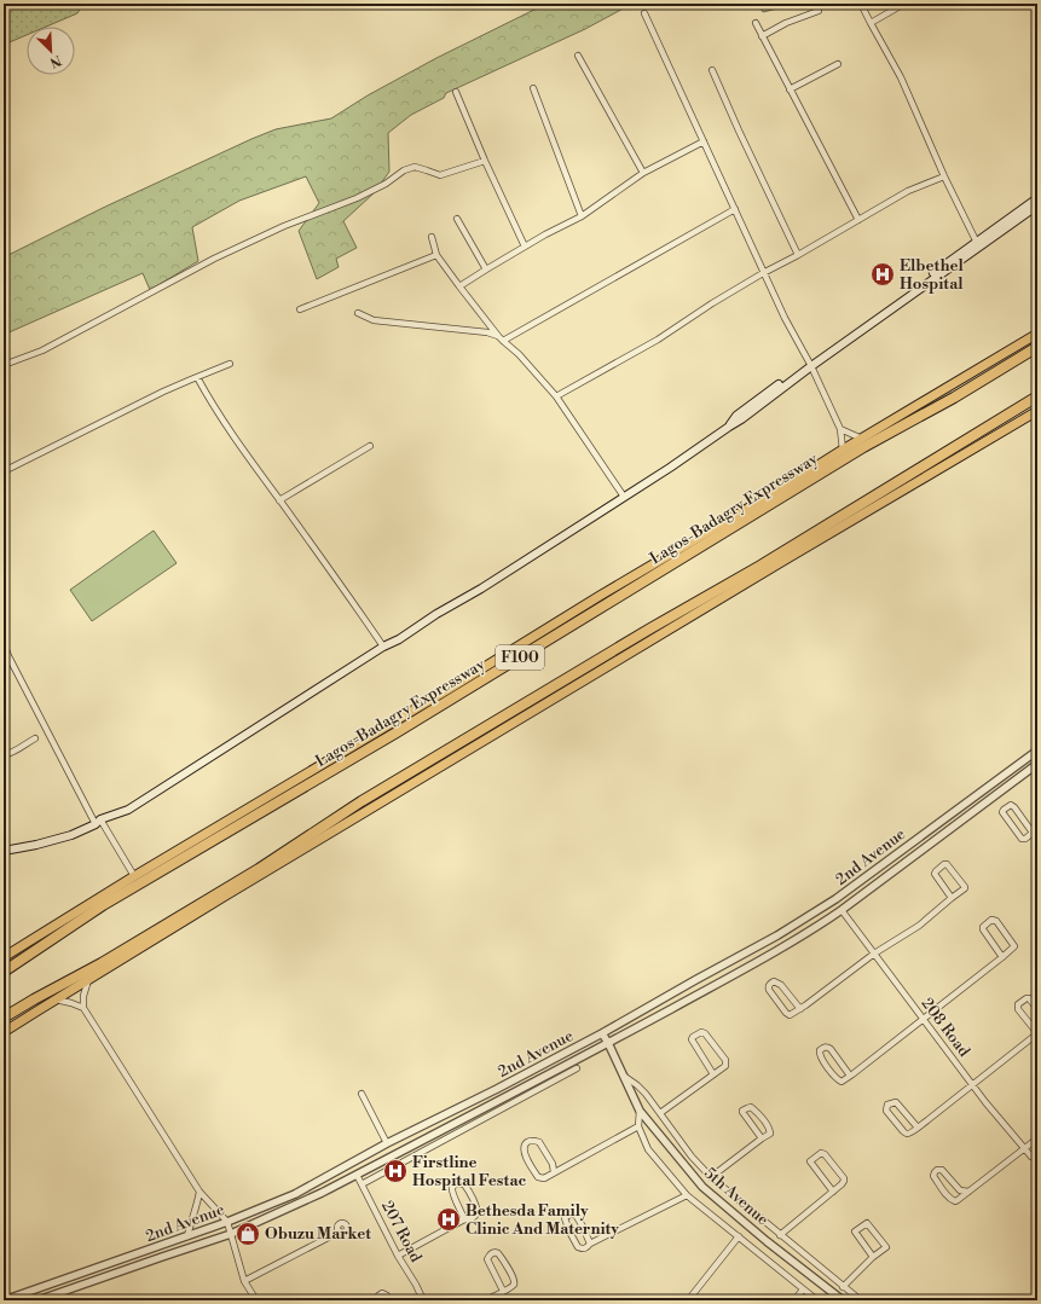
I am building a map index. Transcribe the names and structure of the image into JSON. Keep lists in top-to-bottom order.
{
  "streets": {
    "highway": ["Lagos-Badagry Expressway", "F100"],
    "street": [
      "2nd Avenue",
      "208 Road",
      "5th Avenue",
      "207 Road"
    ]
  },
  "crossings": [
    ["2nd Avenue", "208 Road"],
    ["2nd Avenue", "5th Avenue"],
    ["2nd Avenue", "207 Road"]
  ],
  "places": {
    "hospital": ["Elbethel Hospital", "Firstline Hospital Festac", "Bethesda Family Clinic And Maternity"],
    "shop": ["Obuzu Market"]
  },
  "north": "bottom right"
}
